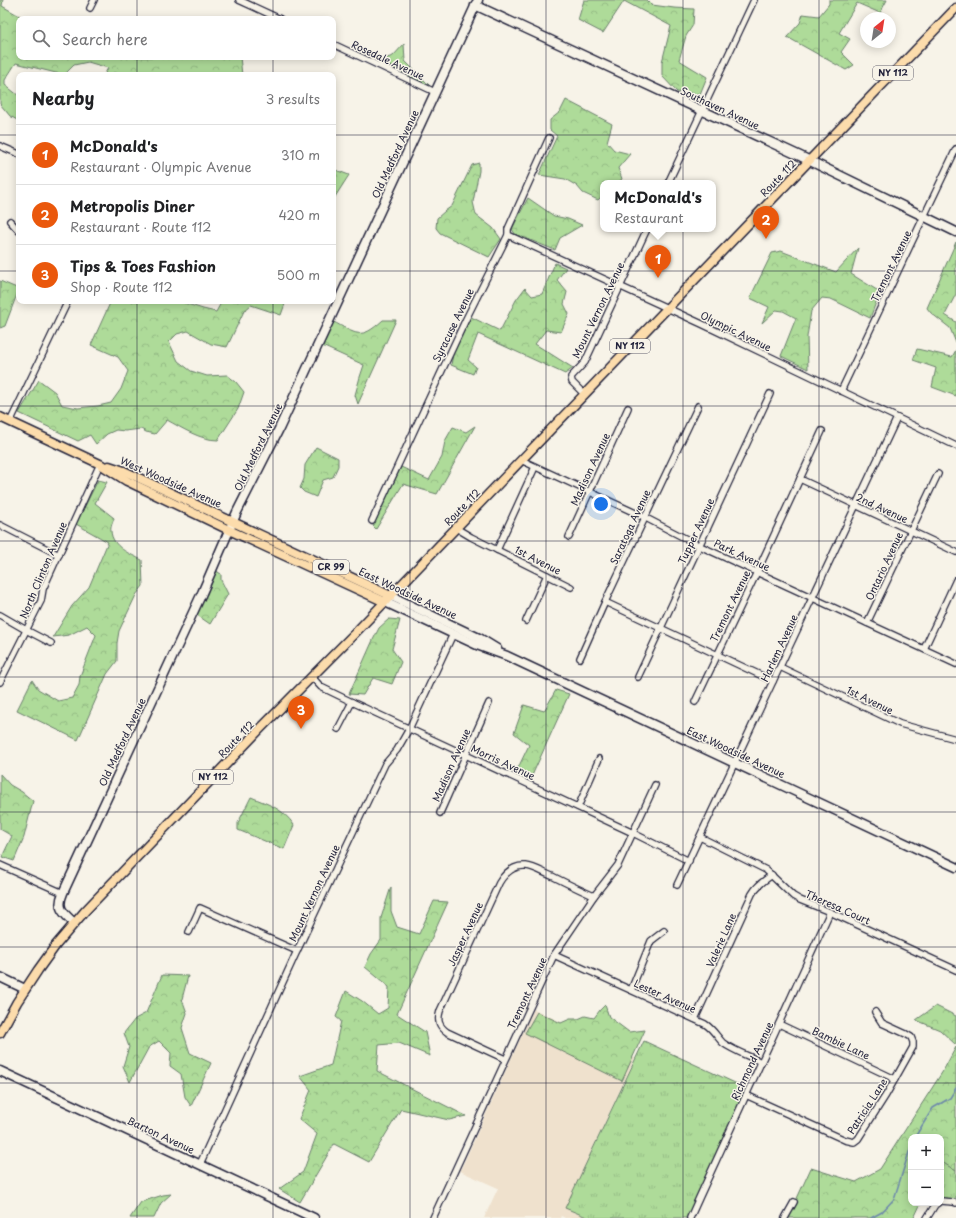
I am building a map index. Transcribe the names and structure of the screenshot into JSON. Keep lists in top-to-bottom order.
{
  "streets": {
    "main road": [
      "NY 112",
      "Route 112",
      "West Woodside Avenue",
      "CR 99",
      "East Woodside Avenue"
    ],
    "street": [
      "Rosedale Avenue",
      "Southaven Avenue",
      "Old Medford Avenue",
      "Tremont Avenue",
      "Mount Vernon Avenue",
      "Syracuse Avenue",
      "Olympic Avenue",
      "Madison Avenue",
      "2nd Avenue",
      "Saratoga Avenue",
      "Tupper Avenue",
      "Park Avenue",
      "1st Avenue",
      "Ontario Avenue",
      "North Clinton Avenue",
      "Harlem Avenue",
      "Morris Avenue",
      "Theresa Court",
      "Jasper Avenue",
      "Valerie Lane",
      "Lester Avenue",
      "Bambie Lane",
      "Richmond Avenue",
      "Patricia Lane",
      "Barton Avenue"
    ]
  },
  "crossings": [
    ["Rosedale Avenue", "Old Medford Avenue"],
    ["Southaven Avenue", "Old Medford Avenue"],
    ["Southaven Avenue", "Route 112"],
    ["Southaven Avenue", "Tremont Avenue"],
    ["Old Medford Avenue", "Route 112"],
    ["Old Medford Avenue", "West Woodside Avenue"],
    ["Old Medford Avenue", "East Woodside Avenue"],
    ["Route 112", "Mount Vernon Avenue"],
    ["Route 112", "Olympic Avenue"],
    ["Route 112", "Park Avenue"],
    ["Route 112", "1st Avenue"],
    ["Route 112", "East Woodside Avenue"],
    ["Route 112", "Morris Avenue"],
    ["Tremont Avenue", "Olympic Avenue"],
    ["Tremont Avenue", "2nd Avenue"],
    ["Tremont Avenue", "Park Avenue"],
    ["Tremont Avenue", "Morris Avenue"],
    ["Tremont Avenue", "Jasper Avenue"],
    ["Tremont Avenue", "Lester Avenue"],
    ["Mount Vernon Avenue", "Olympic Avenue"],
    ["Mount Vernon Avenue", "East Woodside Avenue"],
    ["Mount Vernon Avenue", "Morris Avenue"],
    ["Mount Vernon Avenue", "Barton Avenue"],
    ["Syracuse Avenue", "Olympic Avenue"],
    ["Olympic Avenue", "Harlem Avenue"],
    ["Madison Avenue", "Park Avenue"],
    ["Madison Avenue", "Morris Avenue"],
    ["West Woodside Avenue", "North Clinton Avenue"],
    ["West Woodside Avenue", "East Woodside Avenue"],
    ["2nd Avenue", "Ontario Avenue"],
    ["2nd Avenue", "Harlem Avenue"],
    ["Saratoga Avenue", "Park Avenue"],
    ["Tupper Avenue", "Park Avenue"],
    ["Park Avenue", "Ontario Avenue"],
    ["Park Avenue", "Harlem Avenue"],
    ["1st Avenue", "Harlem Avenue"],
    ["East Woodside Avenue", "Harlem Avenue"],
    ["Harlem Avenue", "Morris Avenue"],
    ["Harlem Avenue", "Theresa Court"],
    ["Theresa Court", "Valerie Lane"],
    ["Theresa Court", "Richmond Avenue"],
    ["Valerie Lane", "Lester Avenue"],
    ["Lester Avenue", "Richmond Avenue"],
    ["Bambie Lane", "Richmond Avenue"],
    ["Bambie Lane", "Patricia Lane"],
    ["Richmond Avenue", "Patricia Lane"]
  ],
  "north": "top right",
  "page": {
    "search": "Search here",
    "heading": ["Nearby", "3 results"],
    "list": [
      {
        "mark": "1",
        "name": "McDonald's",
        "note": "Restaurant · Olympic Avenue",
        "value": "310 m"
      },
      {
        "mark": "2",
        "name": "Metropolis Diner",
        "note": "Restaurant · Route 112",
        "value": "420 m"
      },
      {
        "mark": "3",
        "name": "Tips & Toes Fashion",
        "note": "Shop · Route 112",
        "value": "500 m"
      }
    ],
    "popup": ["McDonald's", "Restaurant"],
    "pins": ["2", "1", "3"],
    "map_buttons": ["+", "−"]
  }
}
